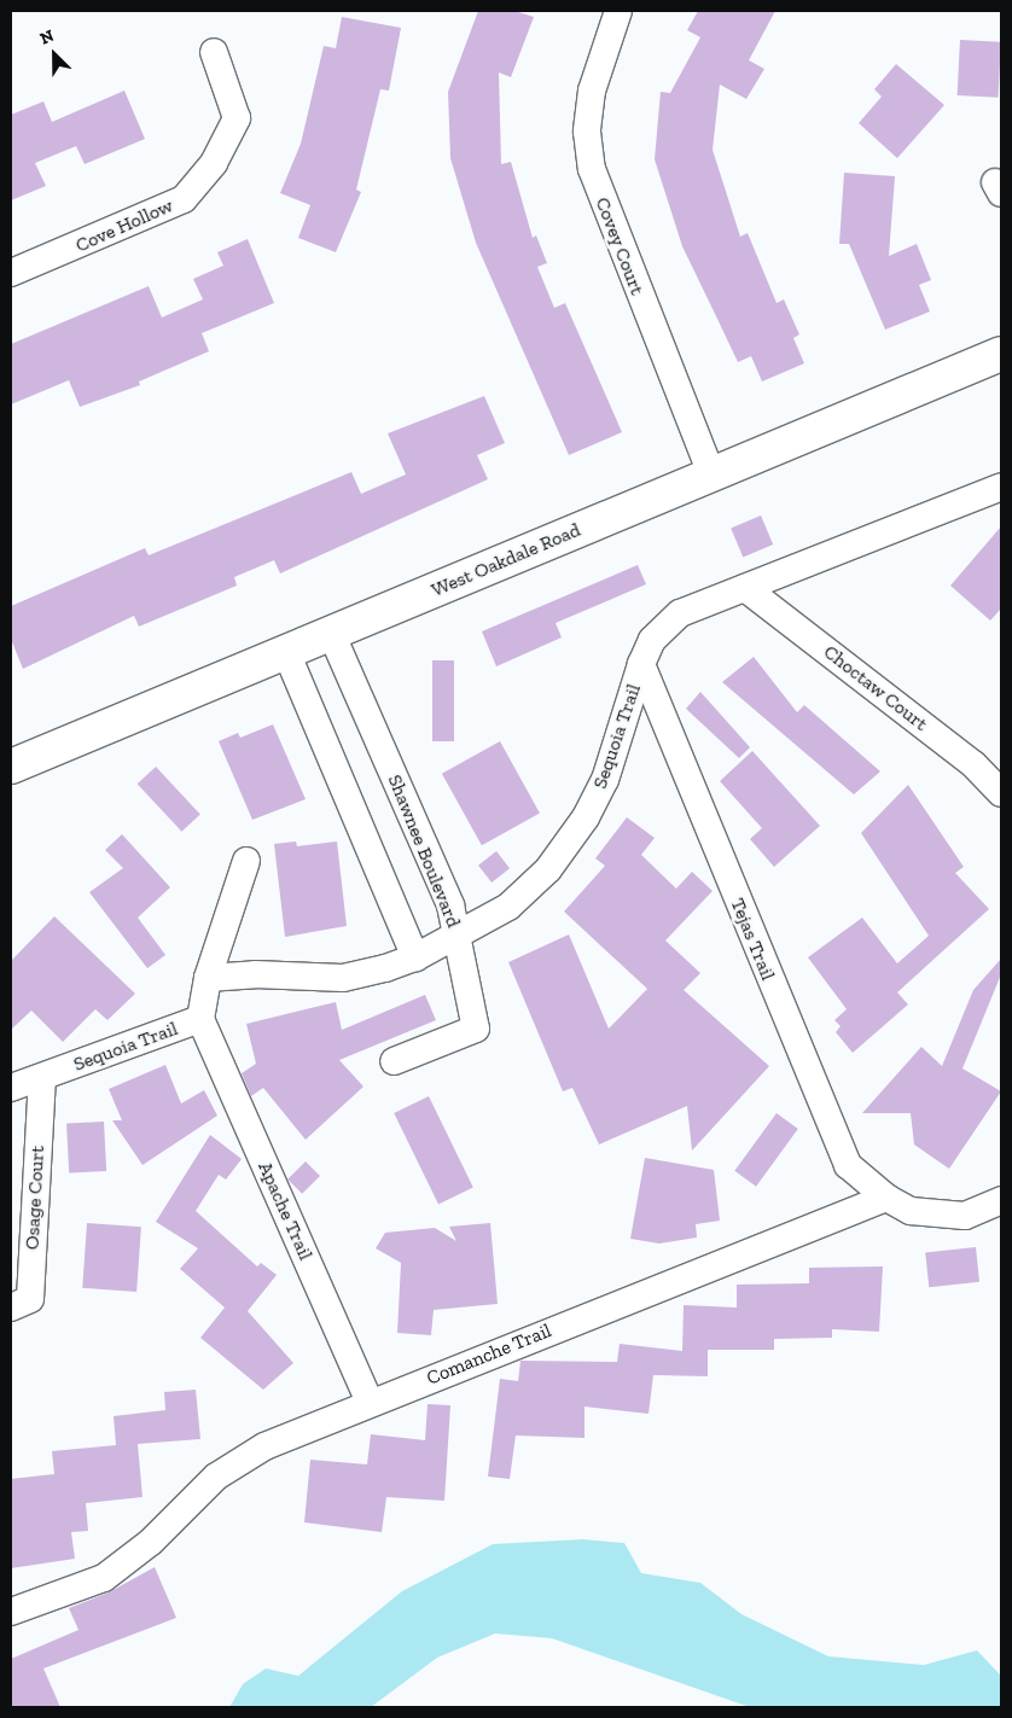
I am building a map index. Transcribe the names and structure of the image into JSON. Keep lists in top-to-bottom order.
{
  "streets": {
    "street": [
      "Cove Hollow",
      "Covey Court",
      "West Oakdale Road",
      "Choctaw Court",
      "Sequoia Trail",
      "Shawnee Boulevard",
      "Tejas Trail",
      "Osage Court",
      "Apache Trail",
      "Comanche Trail"
    ]
  },
  "crossings": [
    ["Covey Court", "West Oakdale Road"],
    ["West Oakdale Road", "Shawnee Boulevard"],
    ["Choctaw Court", "Sequoia Trail"],
    ["Sequoia Trail", "Shawnee Boulevard"],
    ["Sequoia Trail", "Tejas Trail"],
    ["Sequoia Trail", "Osage Court"],
    ["Sequoia Trail", "Apache Trail"],
    ["Tejas Trail", "Comanche Trail"],
    ["Apache Trail", "Comanche Trail"]
  ],
  "north": "top left"
}
